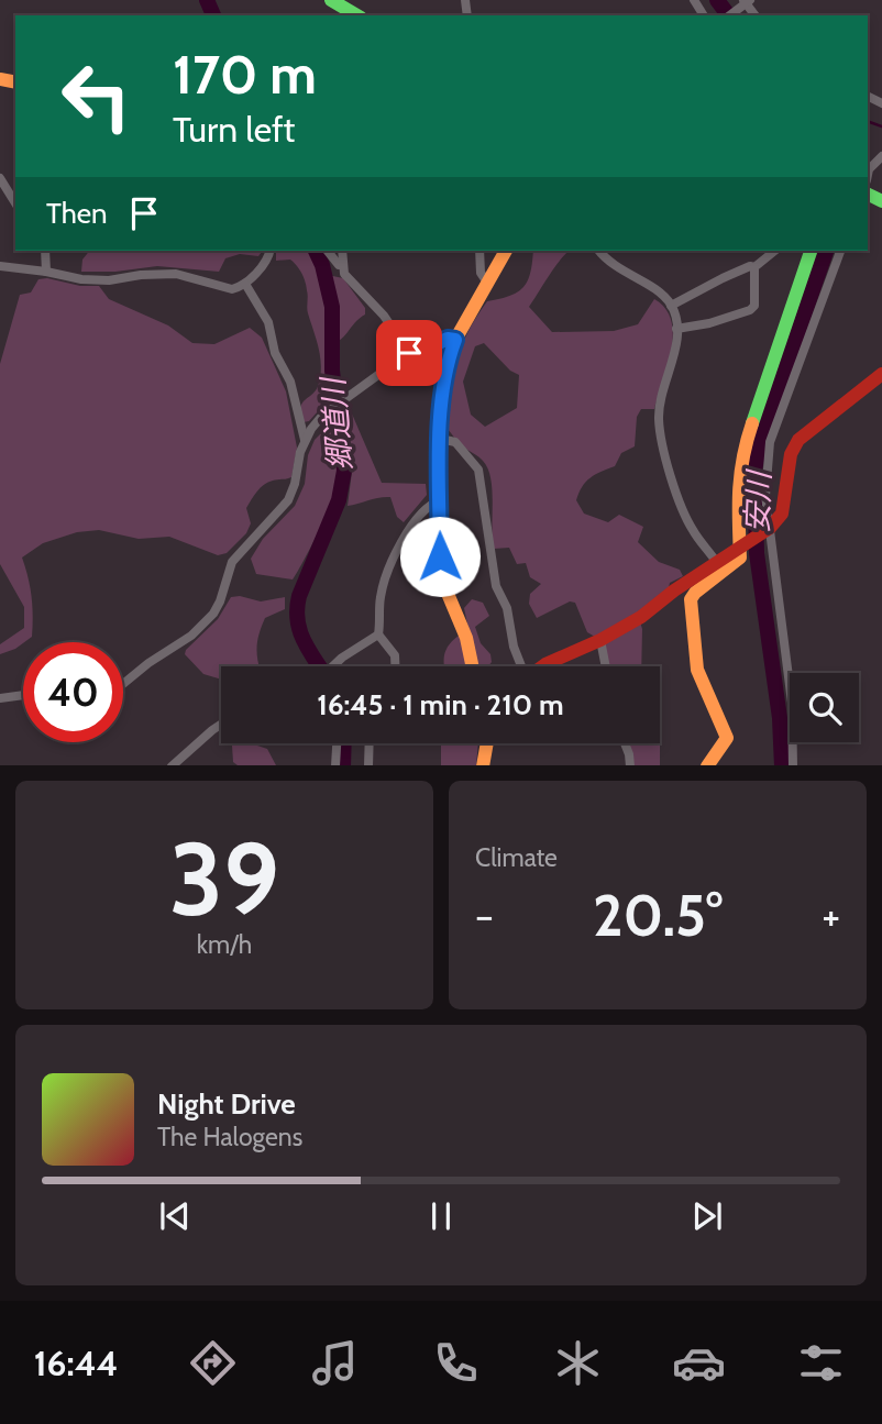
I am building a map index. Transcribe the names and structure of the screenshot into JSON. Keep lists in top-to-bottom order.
{
  "water": ["郷道川", "安川"],
  "page": {
    "turn": ["170 m", "Turn left"],
    "then": "Then",
    "limit": "40",
    "trip": "16:45 · 1 min · 210 m",
    "tile": [
      ["39", "km/h"],
      "Climate"
    ],
    "heat": ["−", "20.5°", "+"],
    "song": ["Night Drive", "The Halogens"],
    "tabs": "16:44"
  }
}
